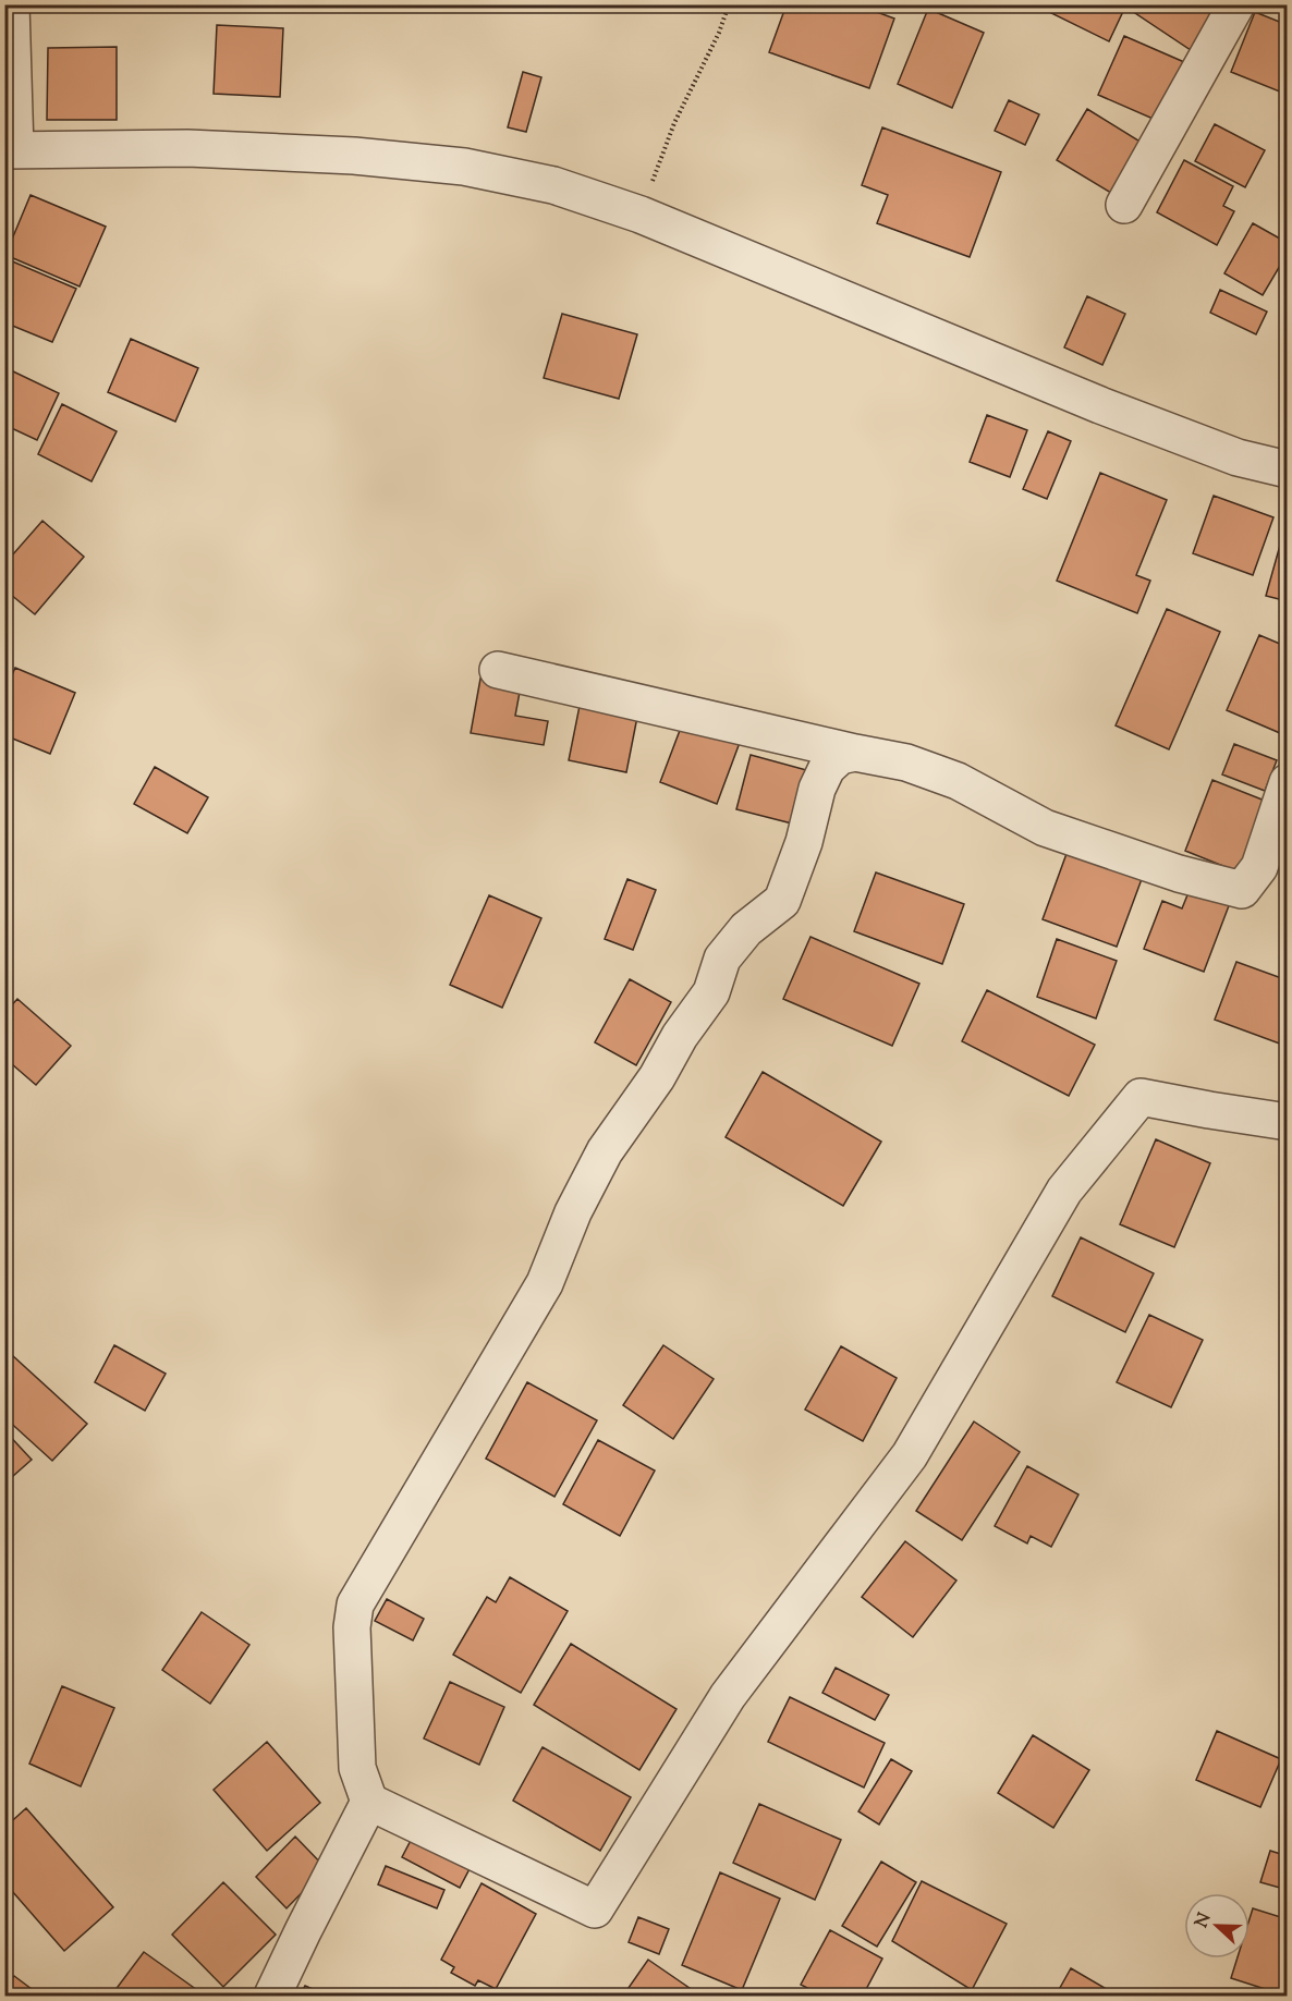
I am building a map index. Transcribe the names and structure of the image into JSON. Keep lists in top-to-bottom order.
{
  "north": "left"
}
